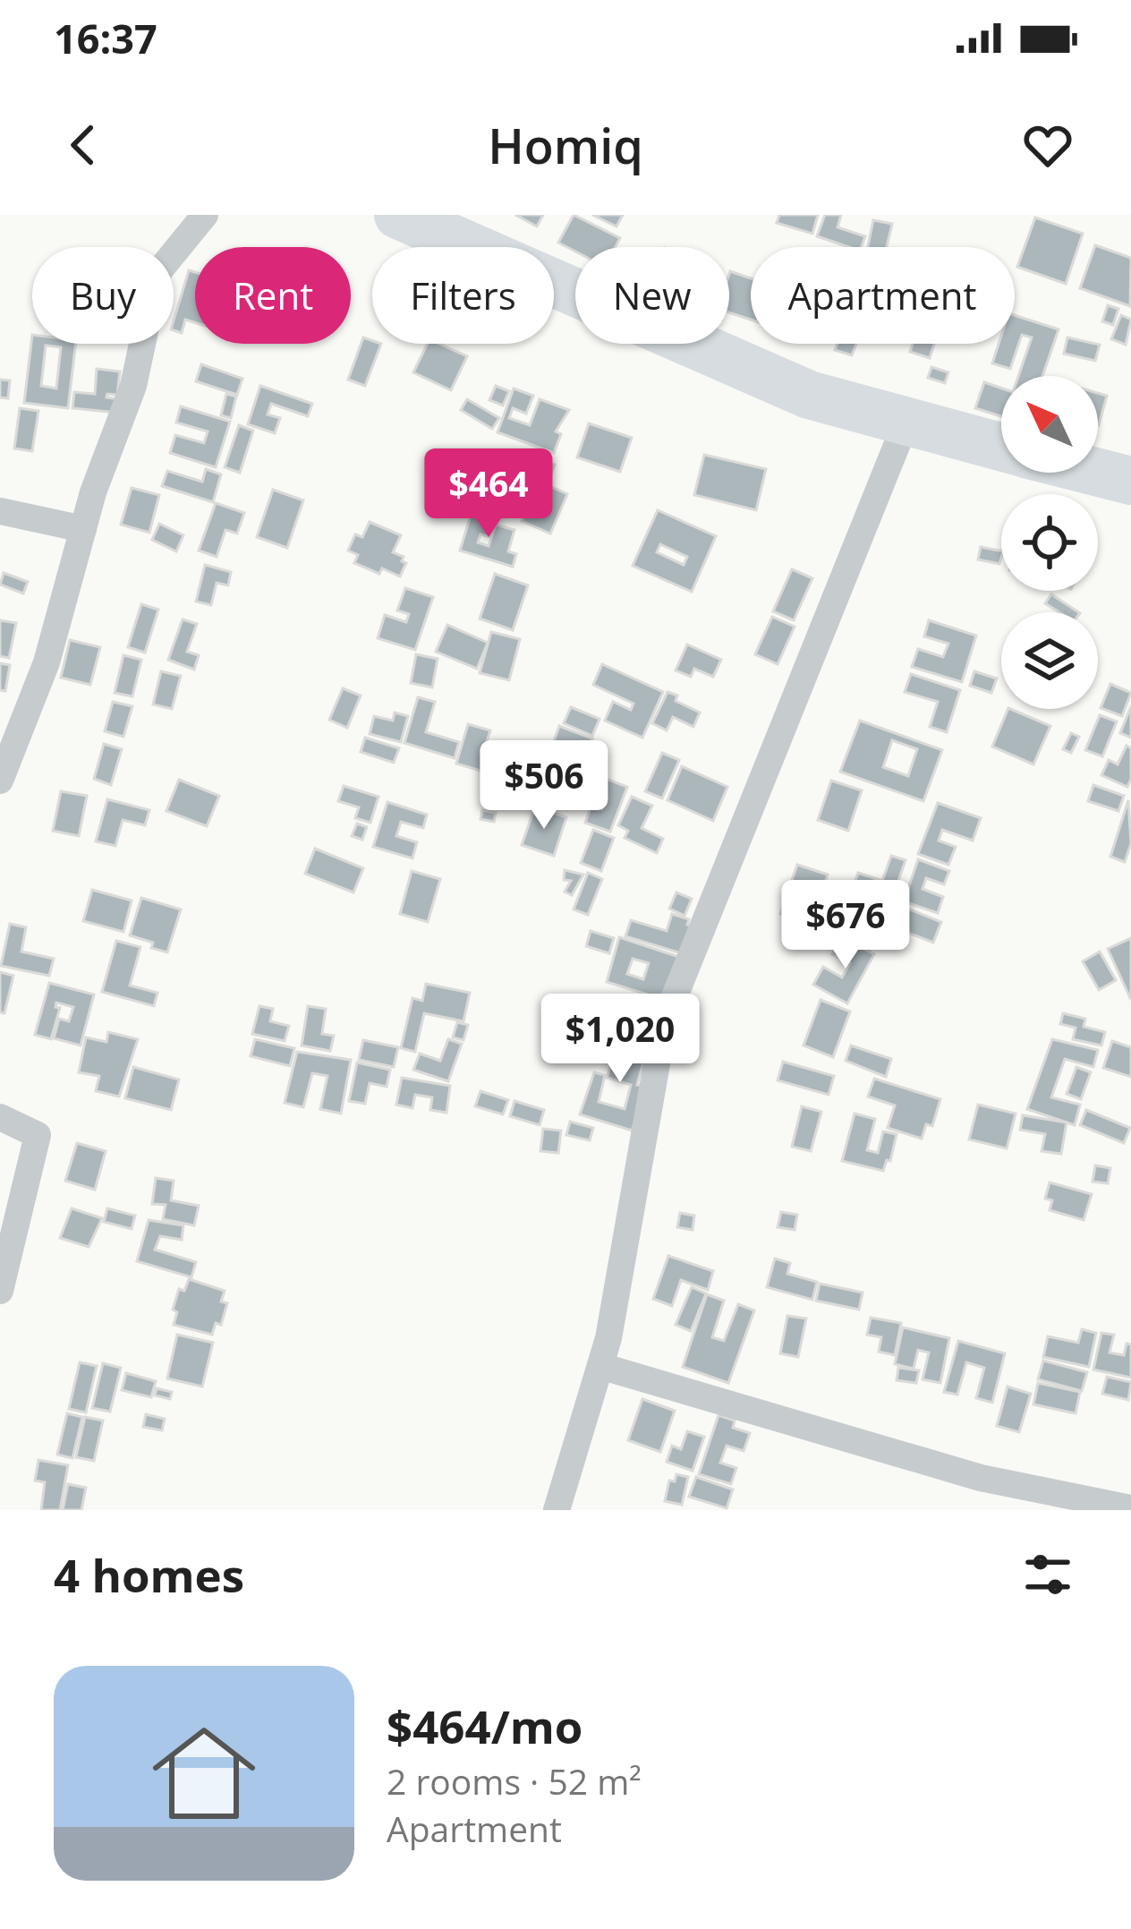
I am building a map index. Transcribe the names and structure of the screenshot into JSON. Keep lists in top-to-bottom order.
{
  "north": "top left",
  "page": {
    "status": "16:37",
    "header": "Homiq",
    "chip": [
      "Buy",
      "Rent",
      "Filters",
      "New",
      "Apartment"
    ],
    "price": [
      "$464",
      "$506",
      "$676",
      "$1,020"
    ],
    "heading": "4 homes",
    "list": [
      {
        "name": "$464/mo",
        "note": "2 rooms · 52 m² · Apartment"
      }
    ]
  }
}
